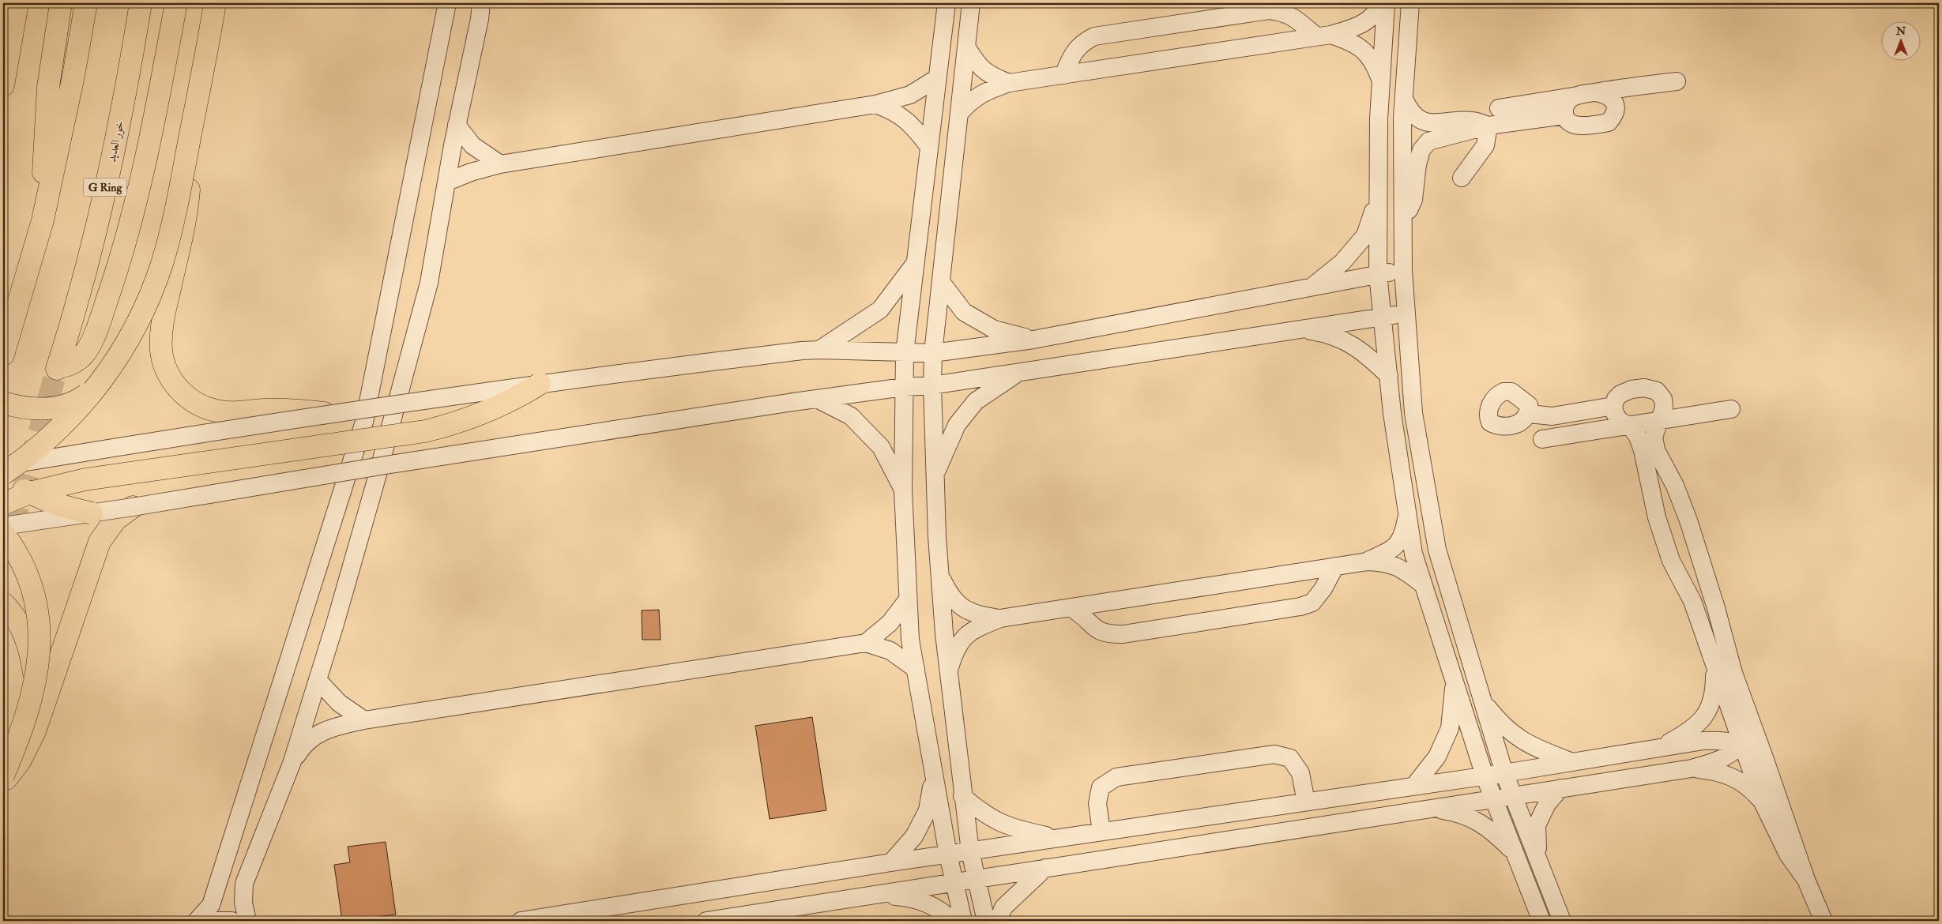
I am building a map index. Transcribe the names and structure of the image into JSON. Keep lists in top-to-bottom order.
{
  "streets": {
    "highway": ["خور العديد", "G Ring"]
  },
  "north": "top"
}
